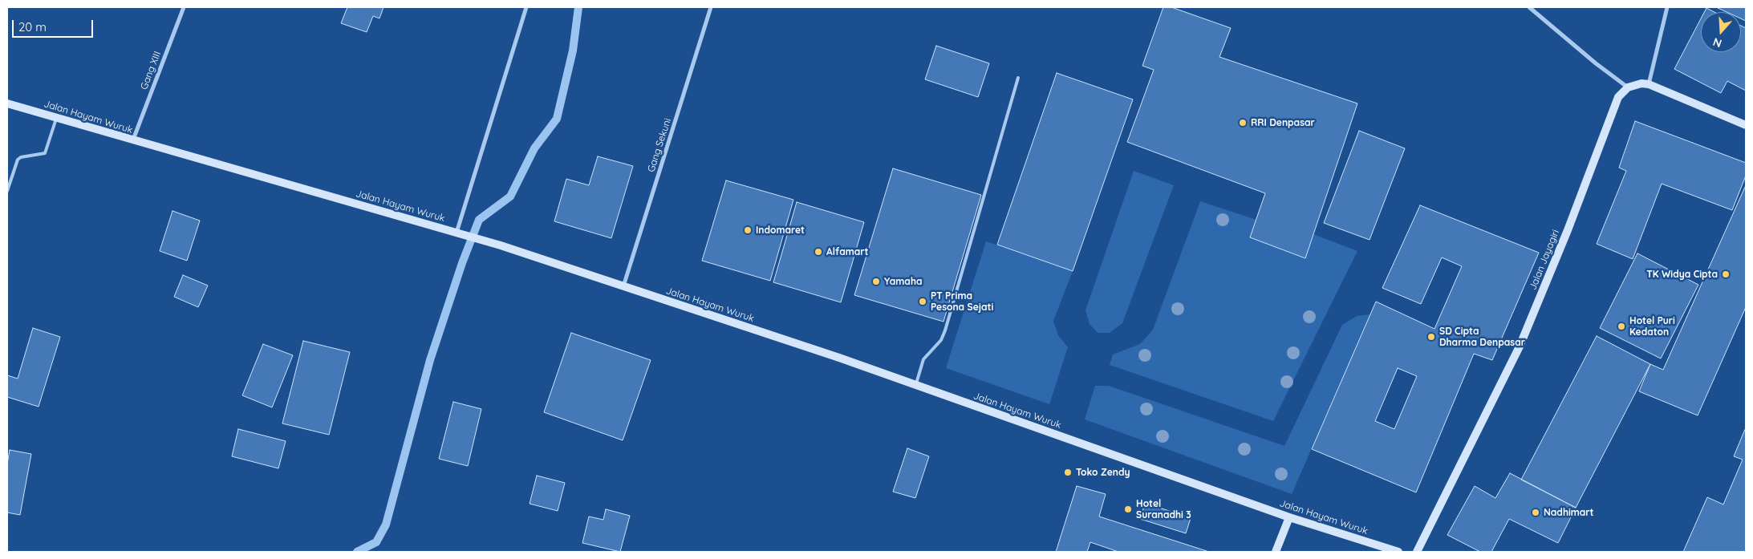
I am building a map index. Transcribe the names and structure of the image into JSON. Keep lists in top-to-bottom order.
{
  "streets": {
    "main road": ["Jalan Hayam Wuruk", "Jalan Jayagiri"],
    "street": ["Gang XIII", "Gang Sekuni"]
  },
  "crossings": [
    ["Gang XIII", "Jalan Hayam Wuruk"],
    ["Jalan Hayam Wuruk", "Gang Sekuni"]
  ],
  "places": [
    "RRI Denpasar",
    "Indomaret",
    "Alfamart",
    "TK Widya Cipta",
    "Yamaha",
    "PT Prima Pesona Sejati",
    "Hotel Puri Kedaton",
    "SD Cipta Dharma Denpasar",
    "Toko Zendy",
    "Hotel Suranadhi 3",
    "Nadhimart"
  ],
  "scale_bar": "20 m",
  "north": "bottom"
}
